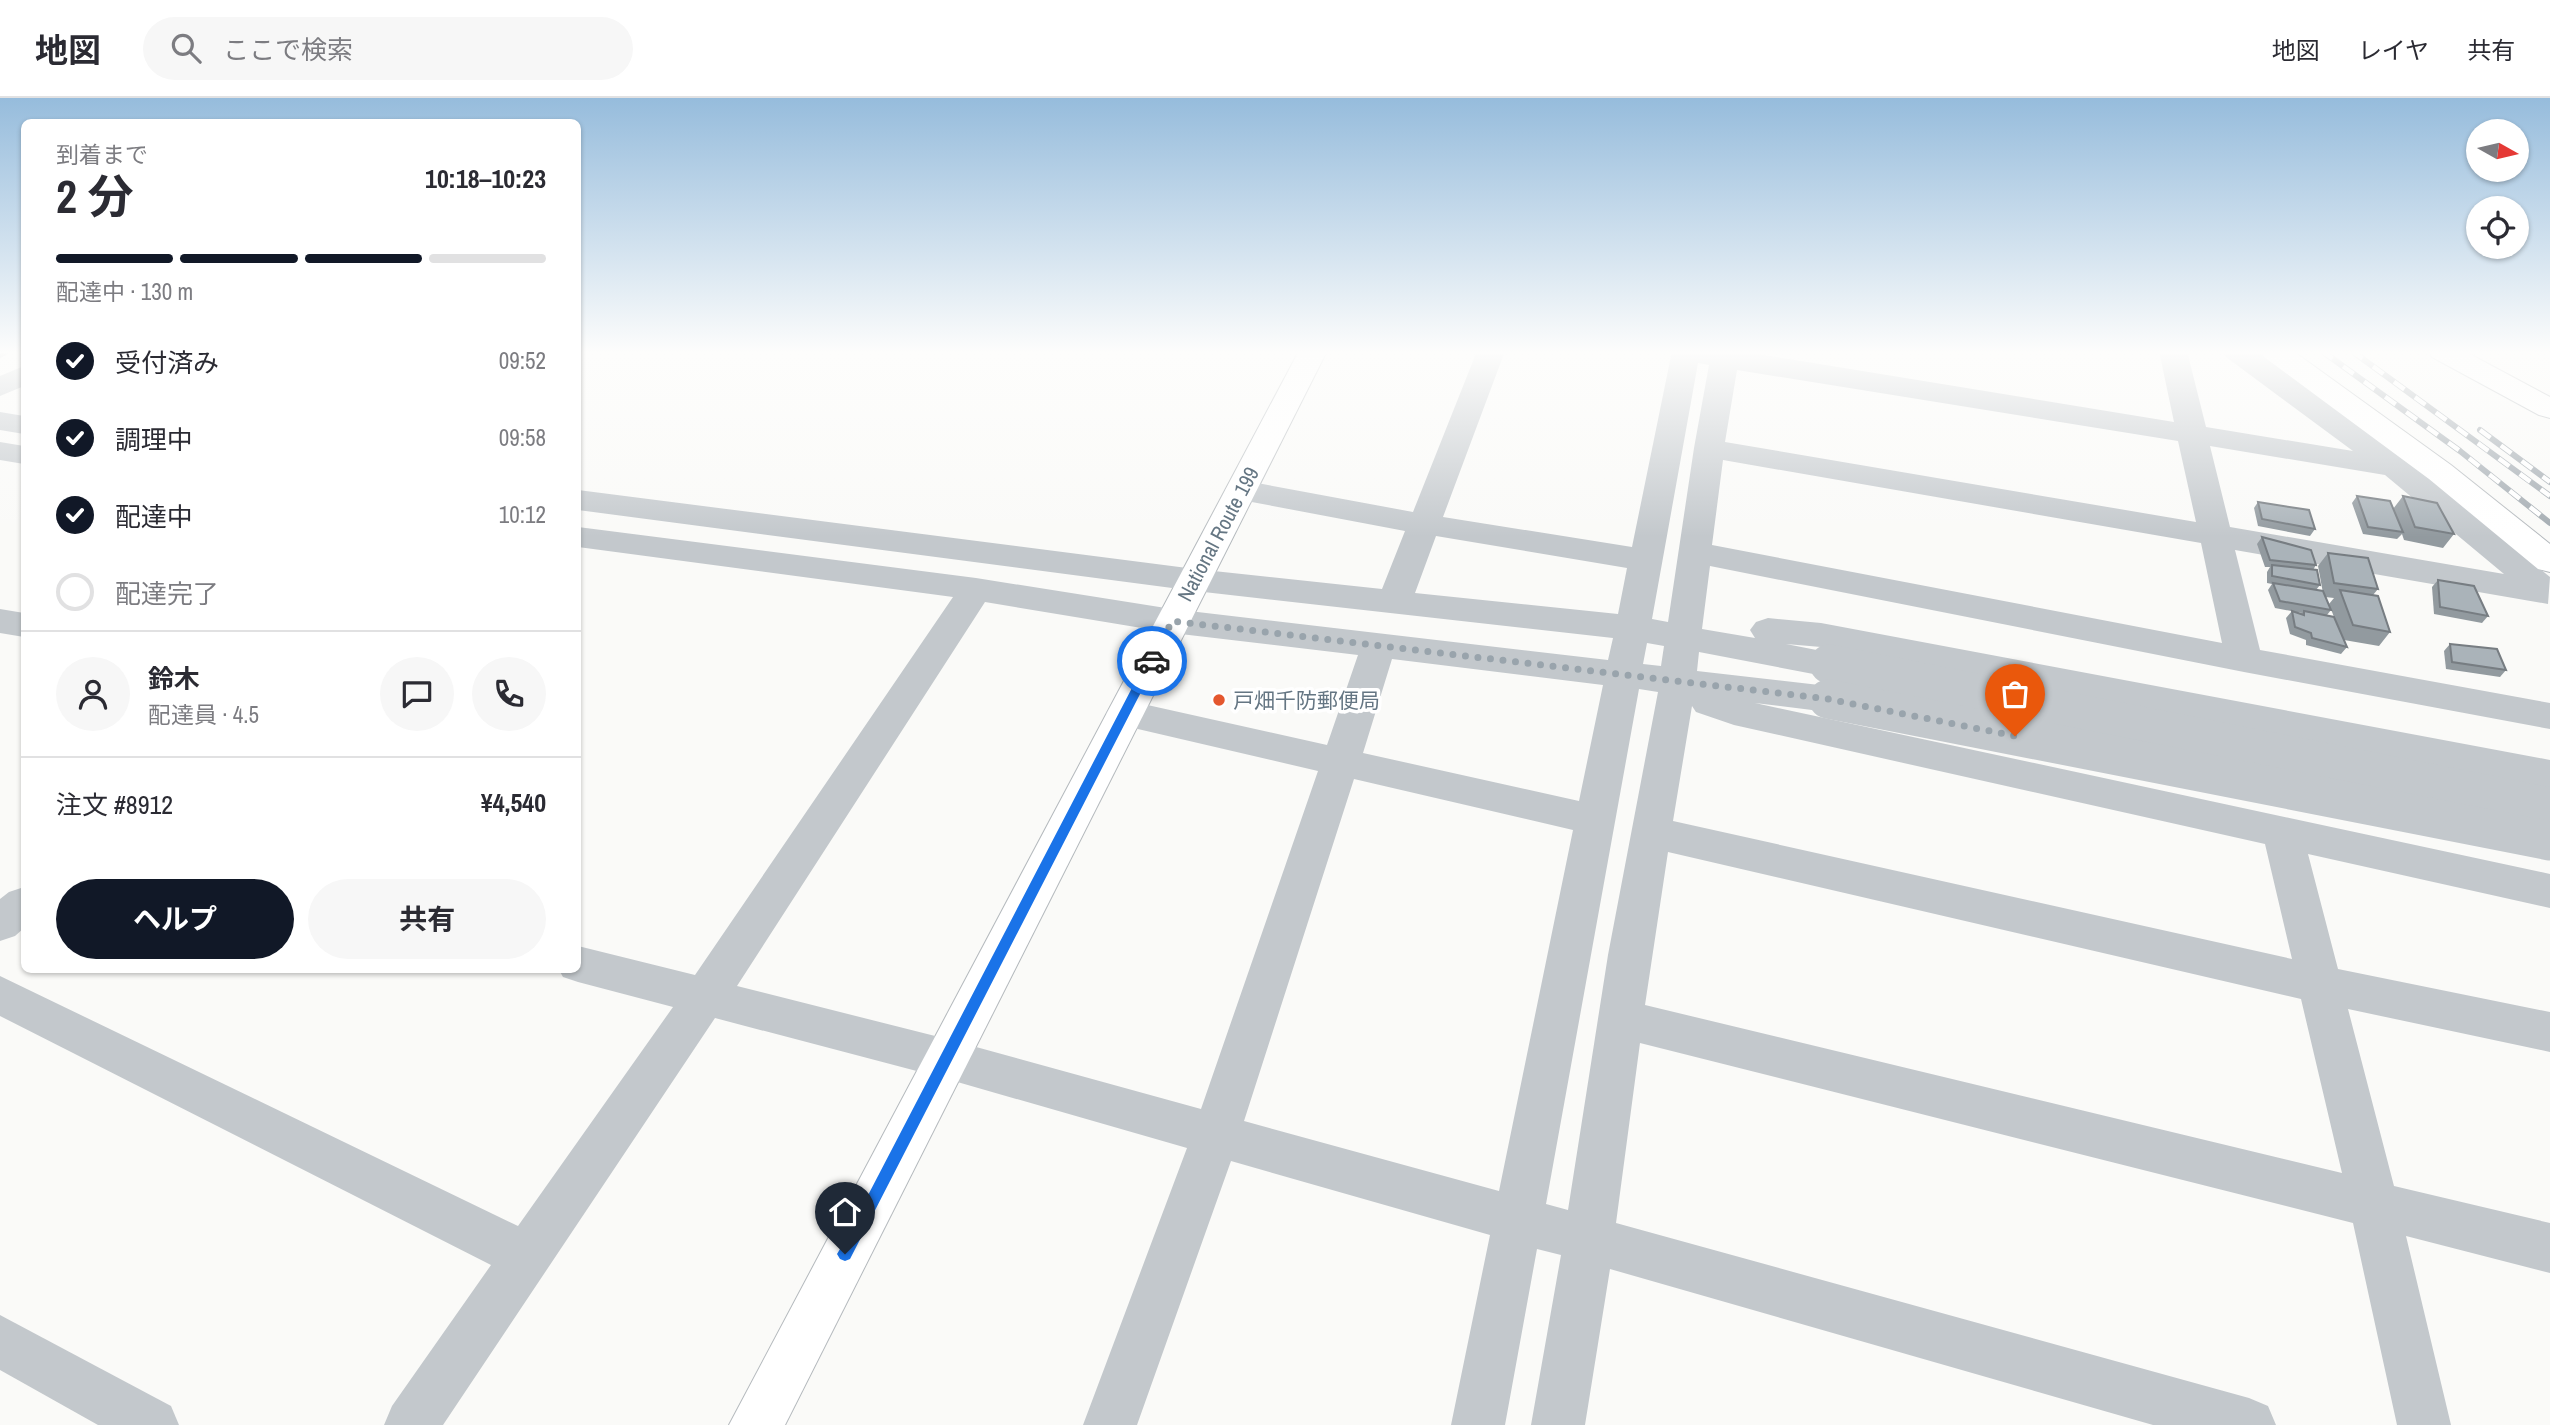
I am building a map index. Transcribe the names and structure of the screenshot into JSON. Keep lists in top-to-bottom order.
{
  "streets": {
    "highway": ["National Route 199"]
  },
  "places": ["戸畑千防郵便局"],
  "north": "right",
  "page": {
    "header": "地図",
    "search": "ここで検索",
    "nav": ["地図", "レイヤ", "共有"],
    "heading": ["2 分", "到着まで", "10:18–10:23"],
    "panel": [
      "鈴木",
      "配達員 · 4.5",
      "注文 #8912",
      "¥4,540"
    ],
    "bar": "配達中 · 130 m",
    "list": [
      ["受付済み", "09:52"],
      ["調理中", "09:58"],
      ["配達中", "10:12"],
      "配達完了"
    ],
    "buttons": ["ヘルプ", "共有"]
  }
}
